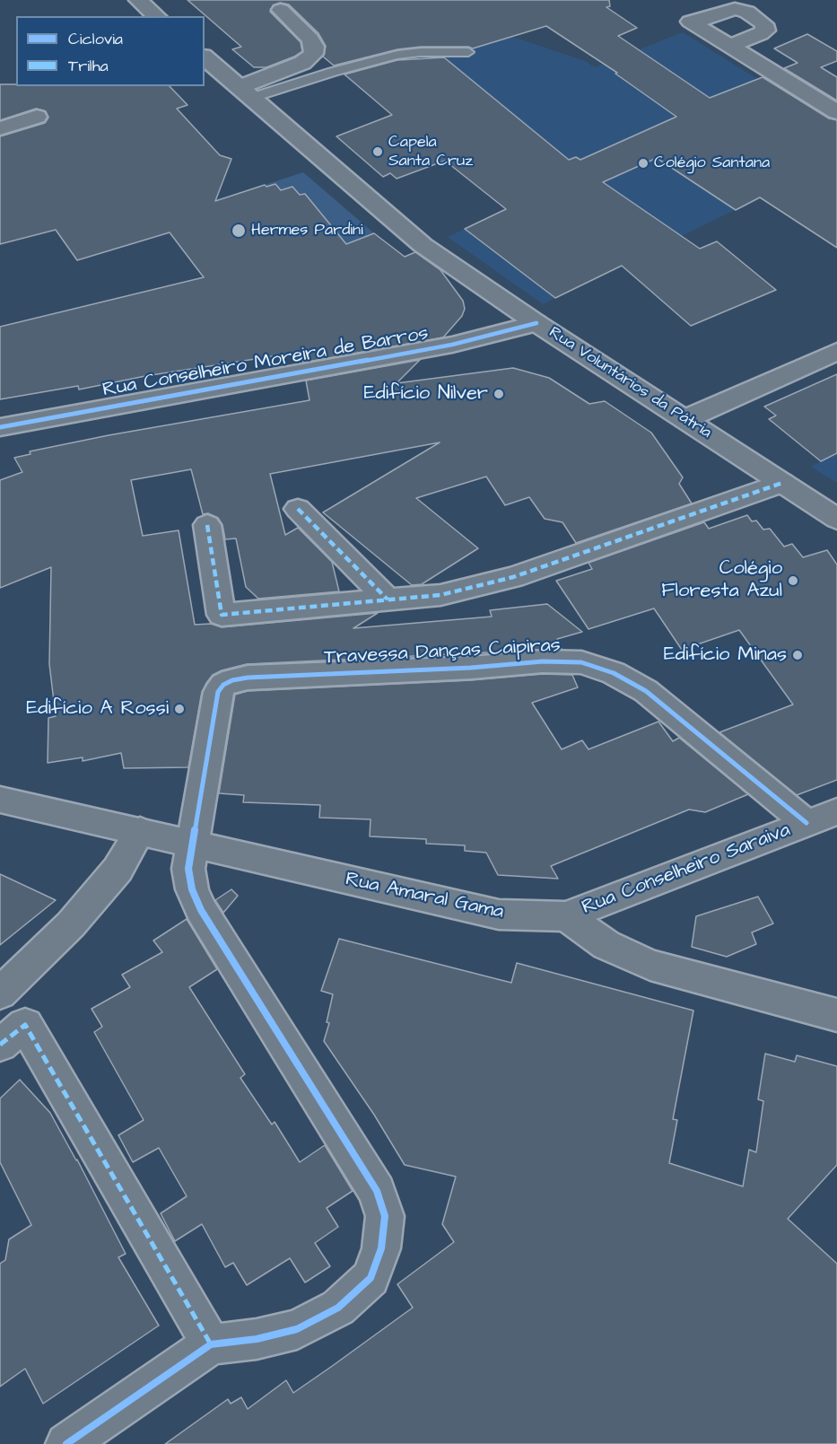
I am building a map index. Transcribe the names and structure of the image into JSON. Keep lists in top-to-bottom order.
{
  "streets": {
    "street": [
      "Rua Conselheiro Moreira de Barros",
      "Rua Voluntários da Pátria",
      "Travessa Danças Caipiras",
      "Rua Conselheiro Saraiva",
      "Rua Amaral Gama"
    ]
  },
  "crossings": [
    ["Rua Conselheiro Moreira de Barros", "Rua Voluntários da Pátria"],
    ["Travessa Danças Caipiras", "Rua Conselheiro Saraiva"],
    ["Travessa Danças Caipiras", "Rua Amaral Gama"],
    ["Rua Conselheiro Saraiva", "Rua Amaral Gama"]
  ],
  "places": [
    "Capela Santa Cruz",
    "Colégio Santana",
    "Hermes Pardini",
    "Edifício Nilver",
    "Colégio Floresta Azul",
    "Edifício Minas",
    "Edifício A Rossi"
  ],
  "legend": ["Ciclovia", "Trilha"]
}
